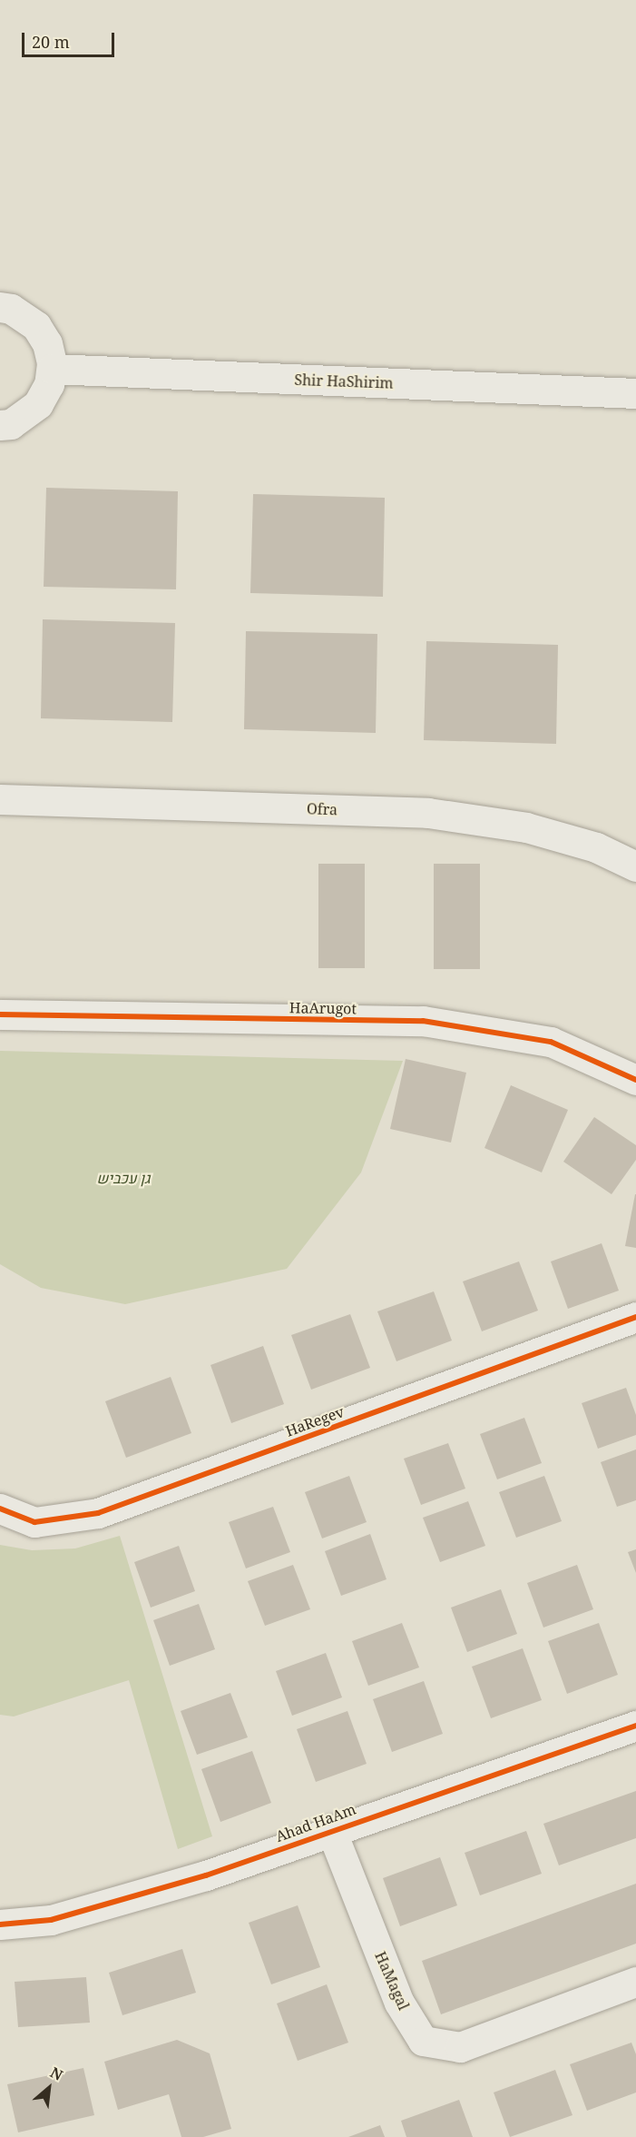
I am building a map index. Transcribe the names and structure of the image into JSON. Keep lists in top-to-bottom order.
{
  "streets": {
    "street": [
      "Shir HaShirim",
      "Ofra",
      "HaArugot",
      "HaRegev",
      "Ahad HaAm",
      "HaMagal"
    ]
  },
  "crossings": [
    ["Ahad HaAm", "HaMagal"]
  ],
  "parks": ["גן עכביש"],
  "scale_bar": "20 m",
  "north": "top right"
}
